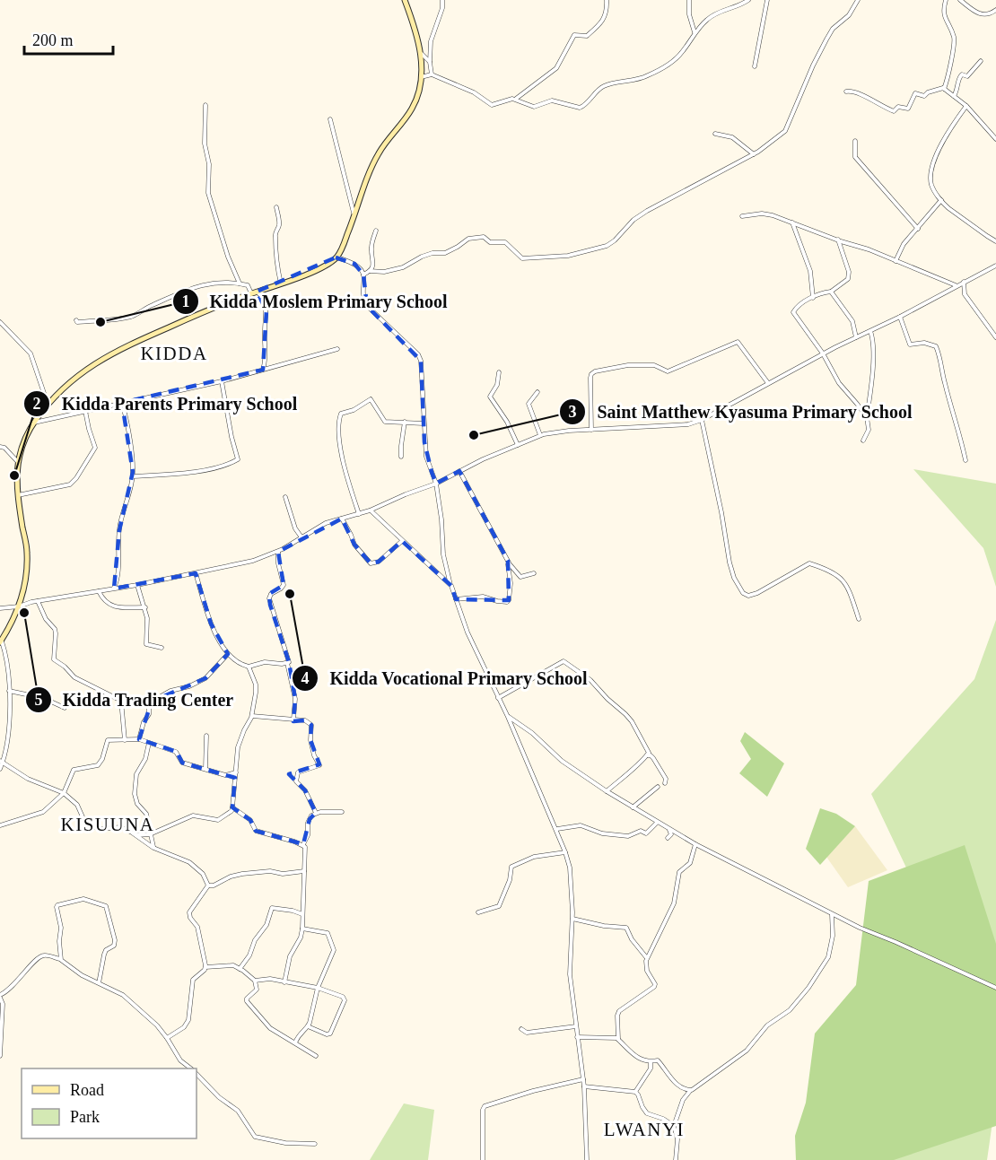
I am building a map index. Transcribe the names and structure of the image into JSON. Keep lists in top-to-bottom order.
{
  "districts": ["KIDDA", "KISUUNA", "LWANYI"],
  "places": [
    "Kidda Moslem Primary School",
    "Saint Matthew Kyasuma Primary School",
    "Kidda Parents Primary School",
    "Kidda Vocational Primary School",
    "Kidda Trading Center"
  ],
  "legend": ["Road", "Park"],
  "scale_bar": "200 m"
}
